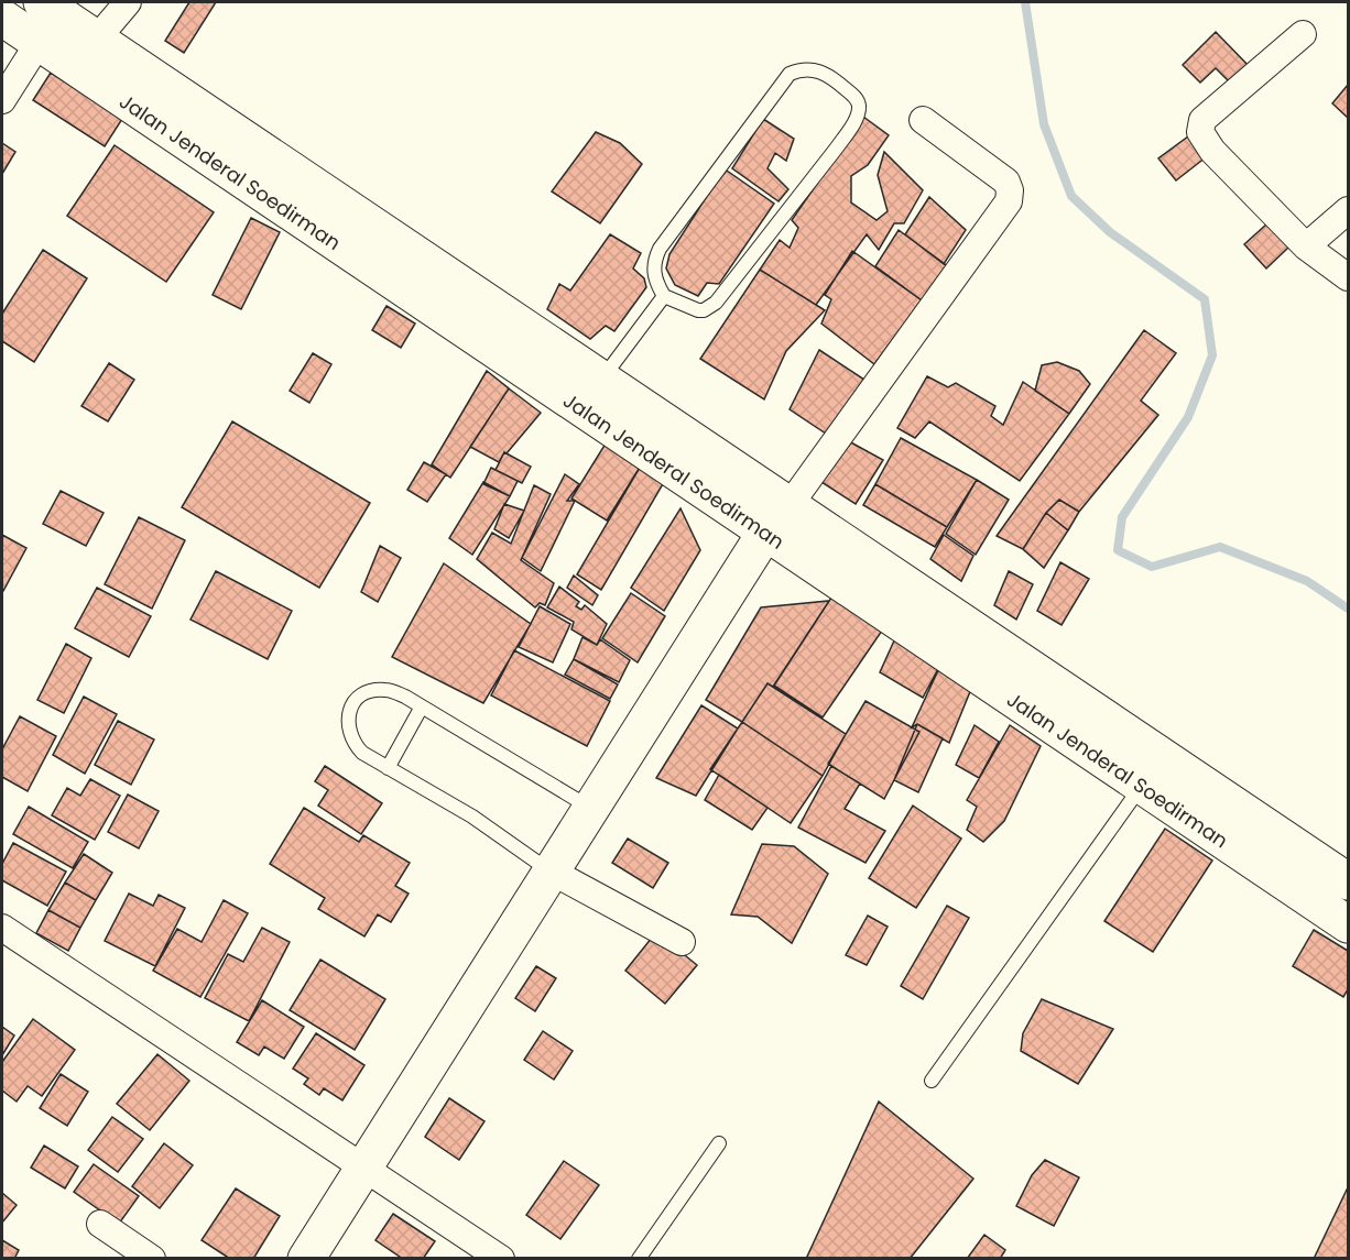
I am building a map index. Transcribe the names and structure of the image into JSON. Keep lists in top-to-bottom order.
{
  "streets": {
    "main road": ["Jalan Jenderal Soedirman"]
  }
}
